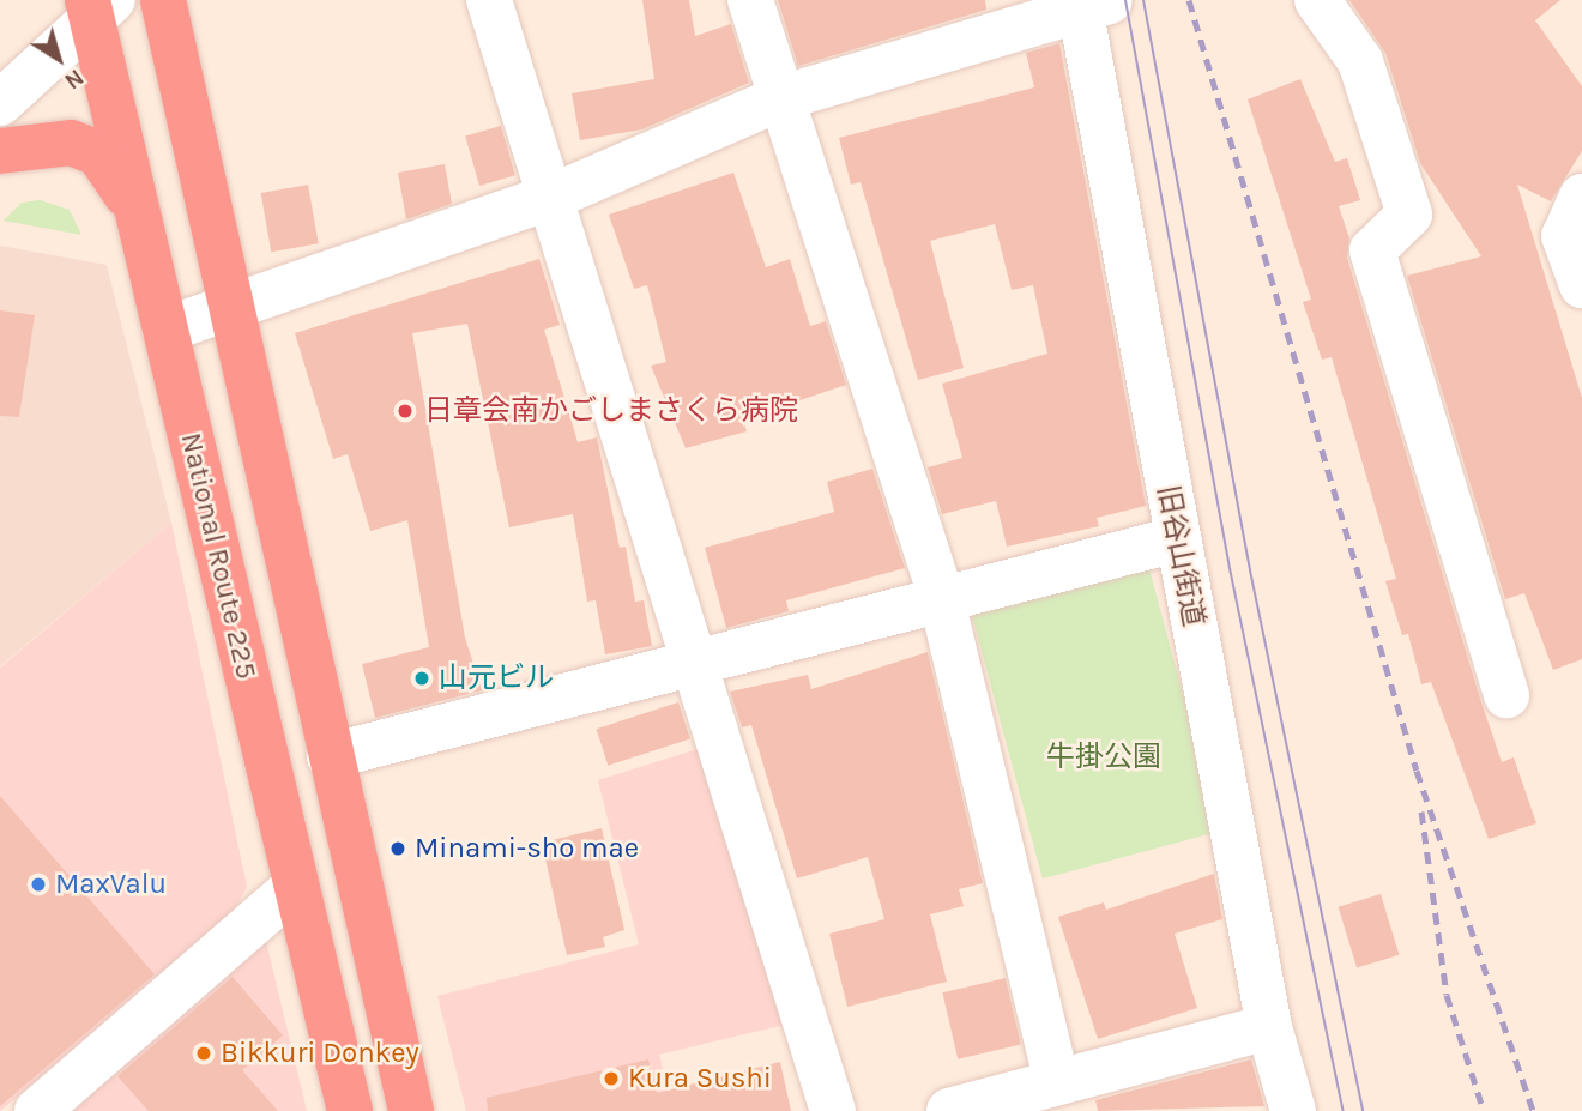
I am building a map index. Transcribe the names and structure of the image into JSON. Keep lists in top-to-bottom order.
{
  "streets": {
    "highway": ["National Route 225"],
    "street": ["旧谷山街道"]
  },
  "parks": ["牛掛公園"],
  "places": [
    "日章会南かごしまさくら病院",
    "山元ビル",
    "Minami-sho mae",
    "MaxValu",
    "Bikkuri Donkey",
    "Kura Sushi"
  ],
  "north": "bottom right"
}
